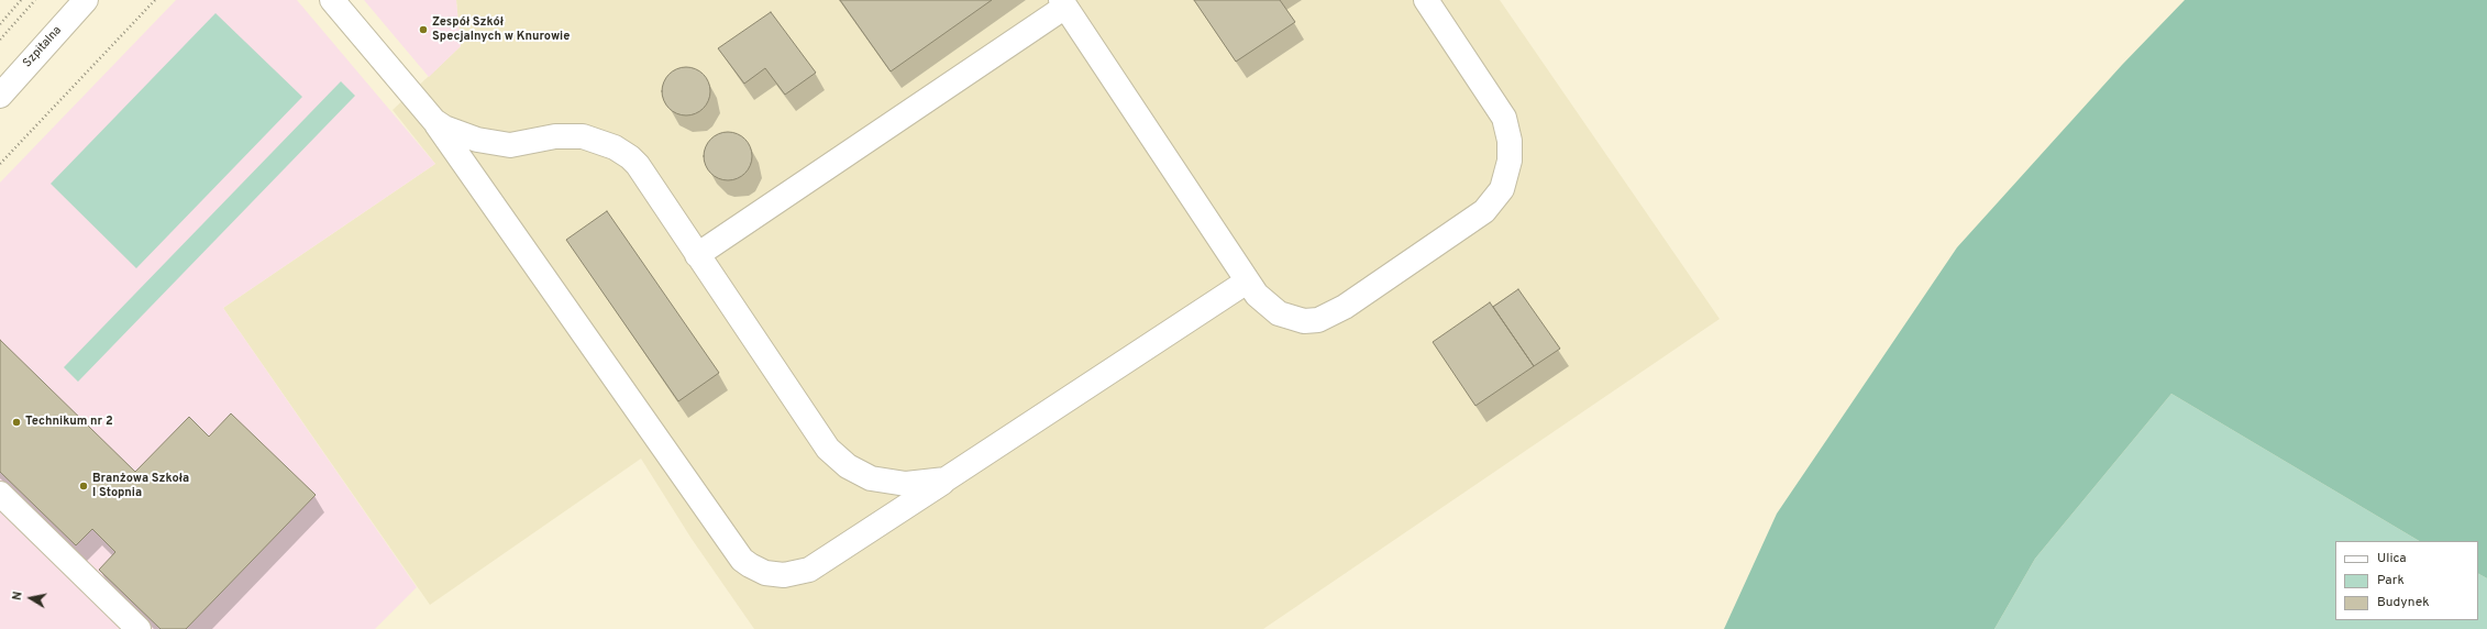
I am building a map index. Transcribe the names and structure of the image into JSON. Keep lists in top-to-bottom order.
{
  "streets": {
    "street": ["Szpitalna"]
  },
  "places": ["Zespół Szkół Specjalnych w Knurowie", "Technikum nr 2", "Branżowa Szkoła I Stopnia"],
  "legend": ["Ulica", "Park", "Budynek"],
  "north": "left"
}
